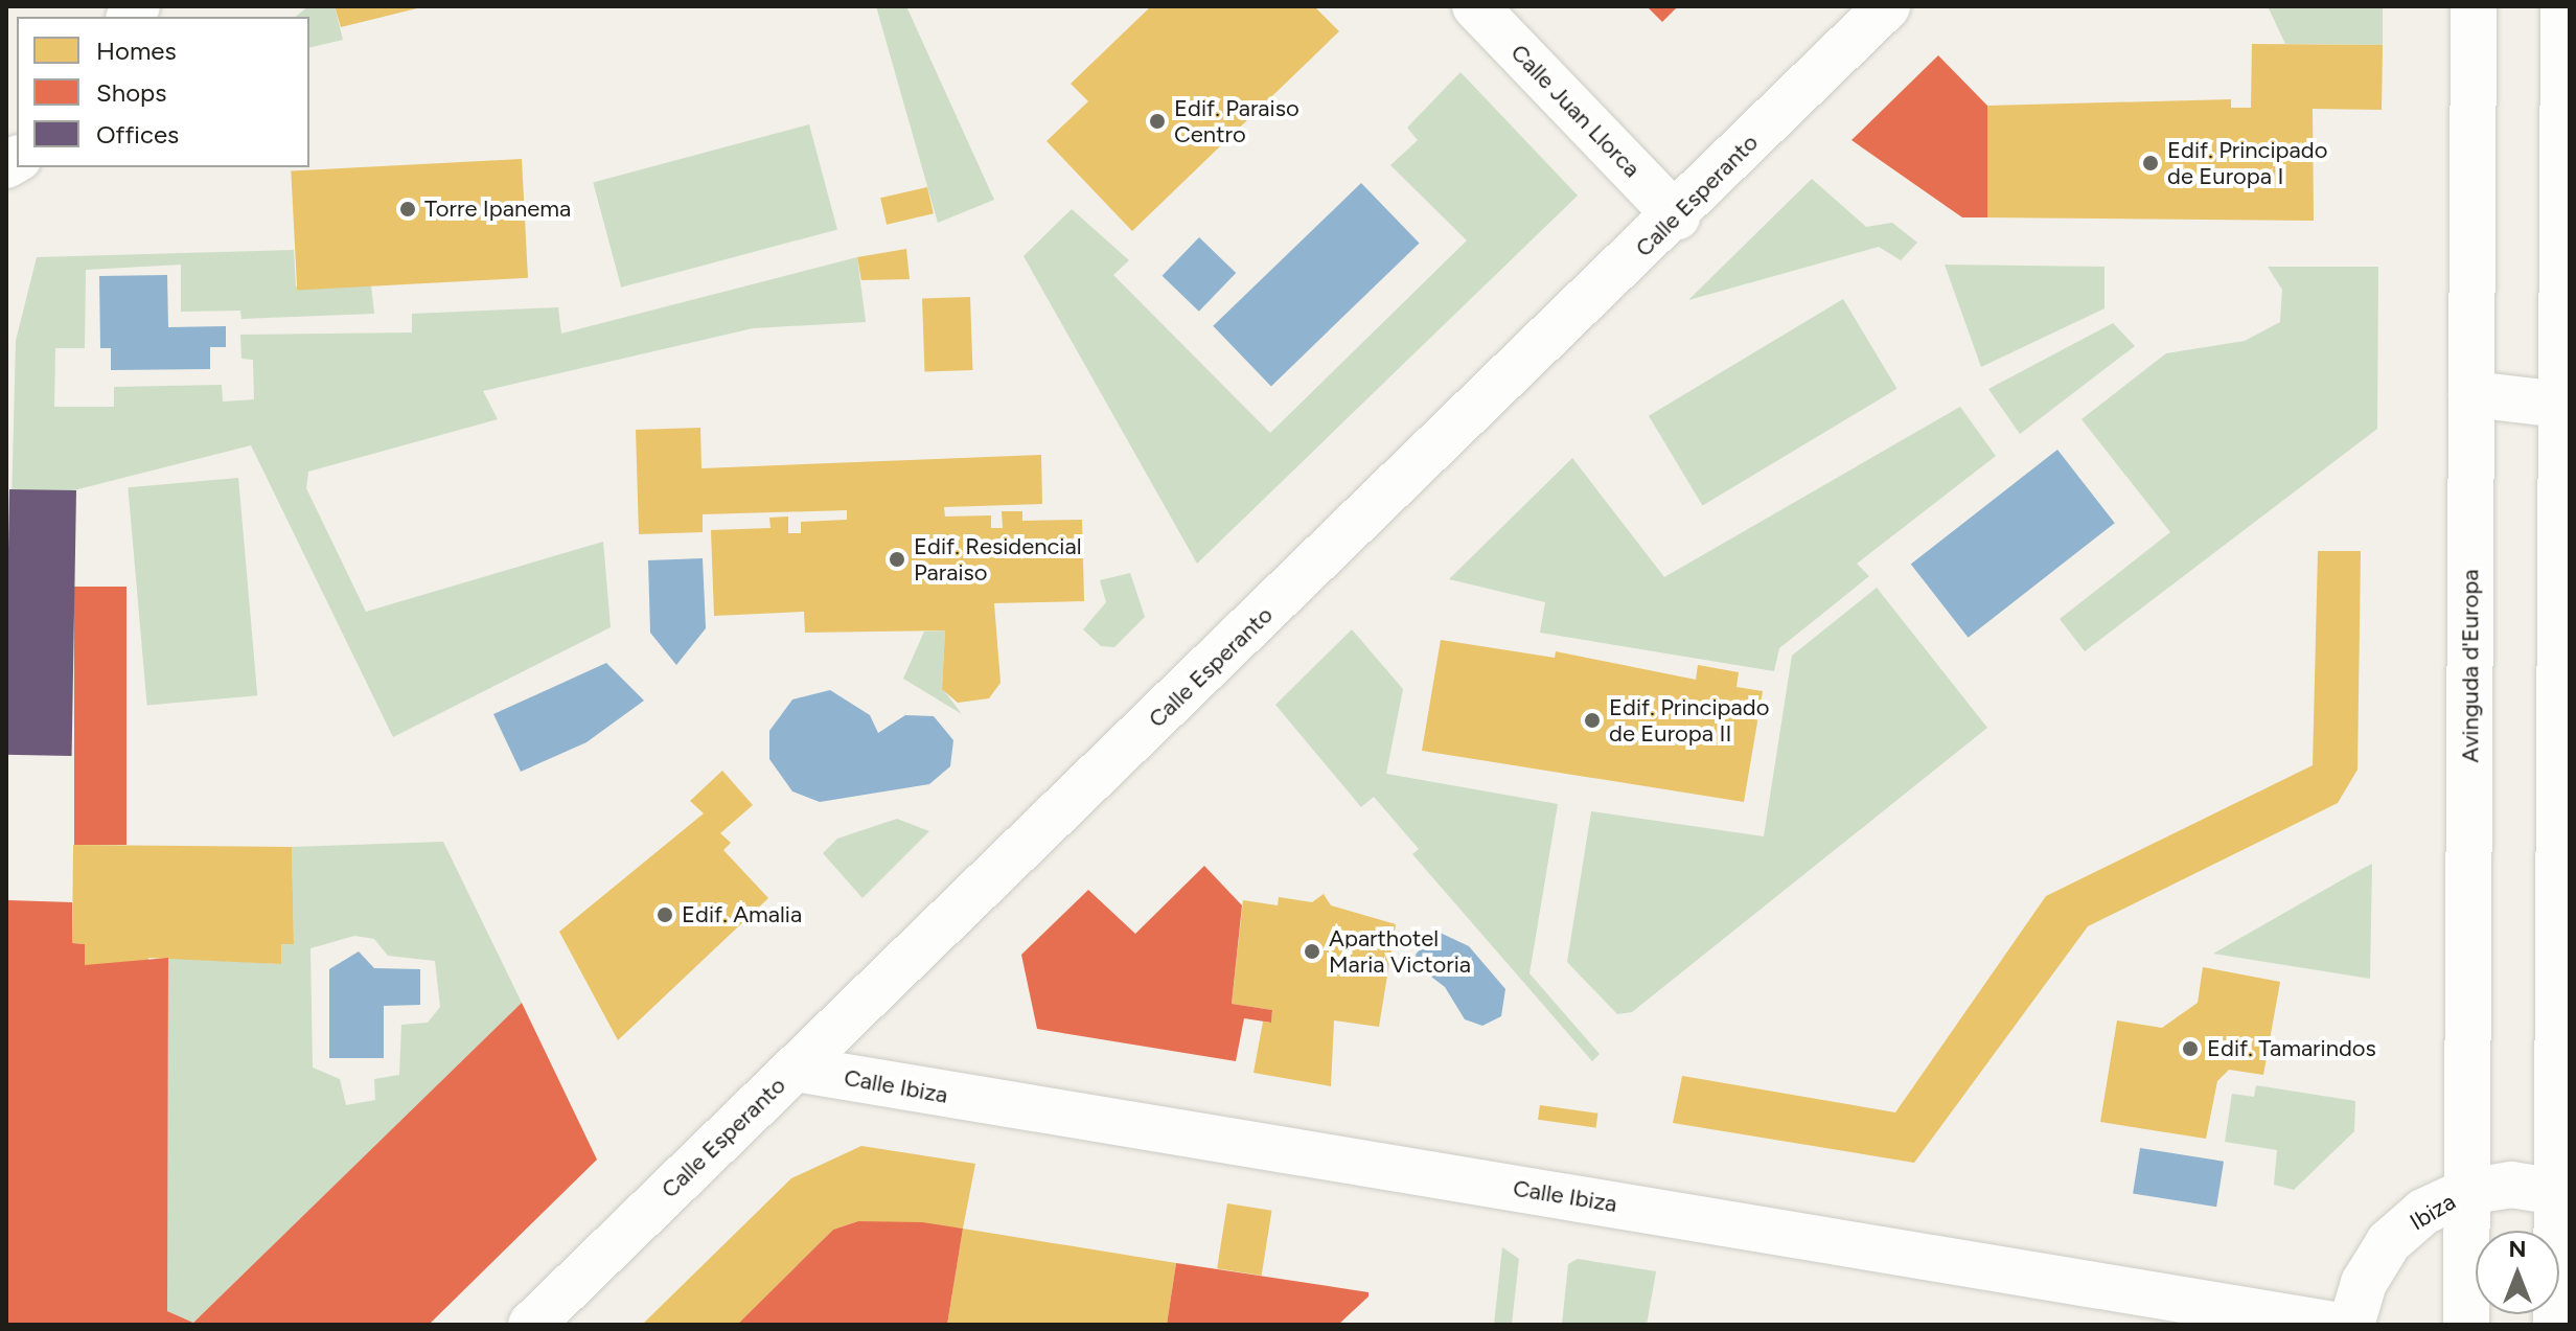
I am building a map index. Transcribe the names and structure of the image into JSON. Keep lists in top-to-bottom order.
{
  "streets": {
    "street": [
      "Calle Juan Llorca",
      "Calle Esperanto",
      "Avinguda d'Europa",
      "Calle Ibiza",
      "Ibiza"
    ]
  },
  "crossings": [
    ["Calle Juan Llorca", "Calle Esperanto"],
    ["Calle Esperanto", "Calle Ibiza"],
    ["Avinguda d'Europa", "Ibiza"]
  ],
  "places": [
    "Edif. Paraiso Centro",
    "Edif. Principado de Europa I",
    "Torre Ipanema",
    "Edif. Residencial Paraiso",
    "Edif. Principado de Europa II",
    "Edif. Amalia",
    "Aparthotel Maria Victoria",
    "Edif. Tamarindos"
  ],
  "legend": ["Homes", "Shops", "Offices"],
  "north": "top"
}
